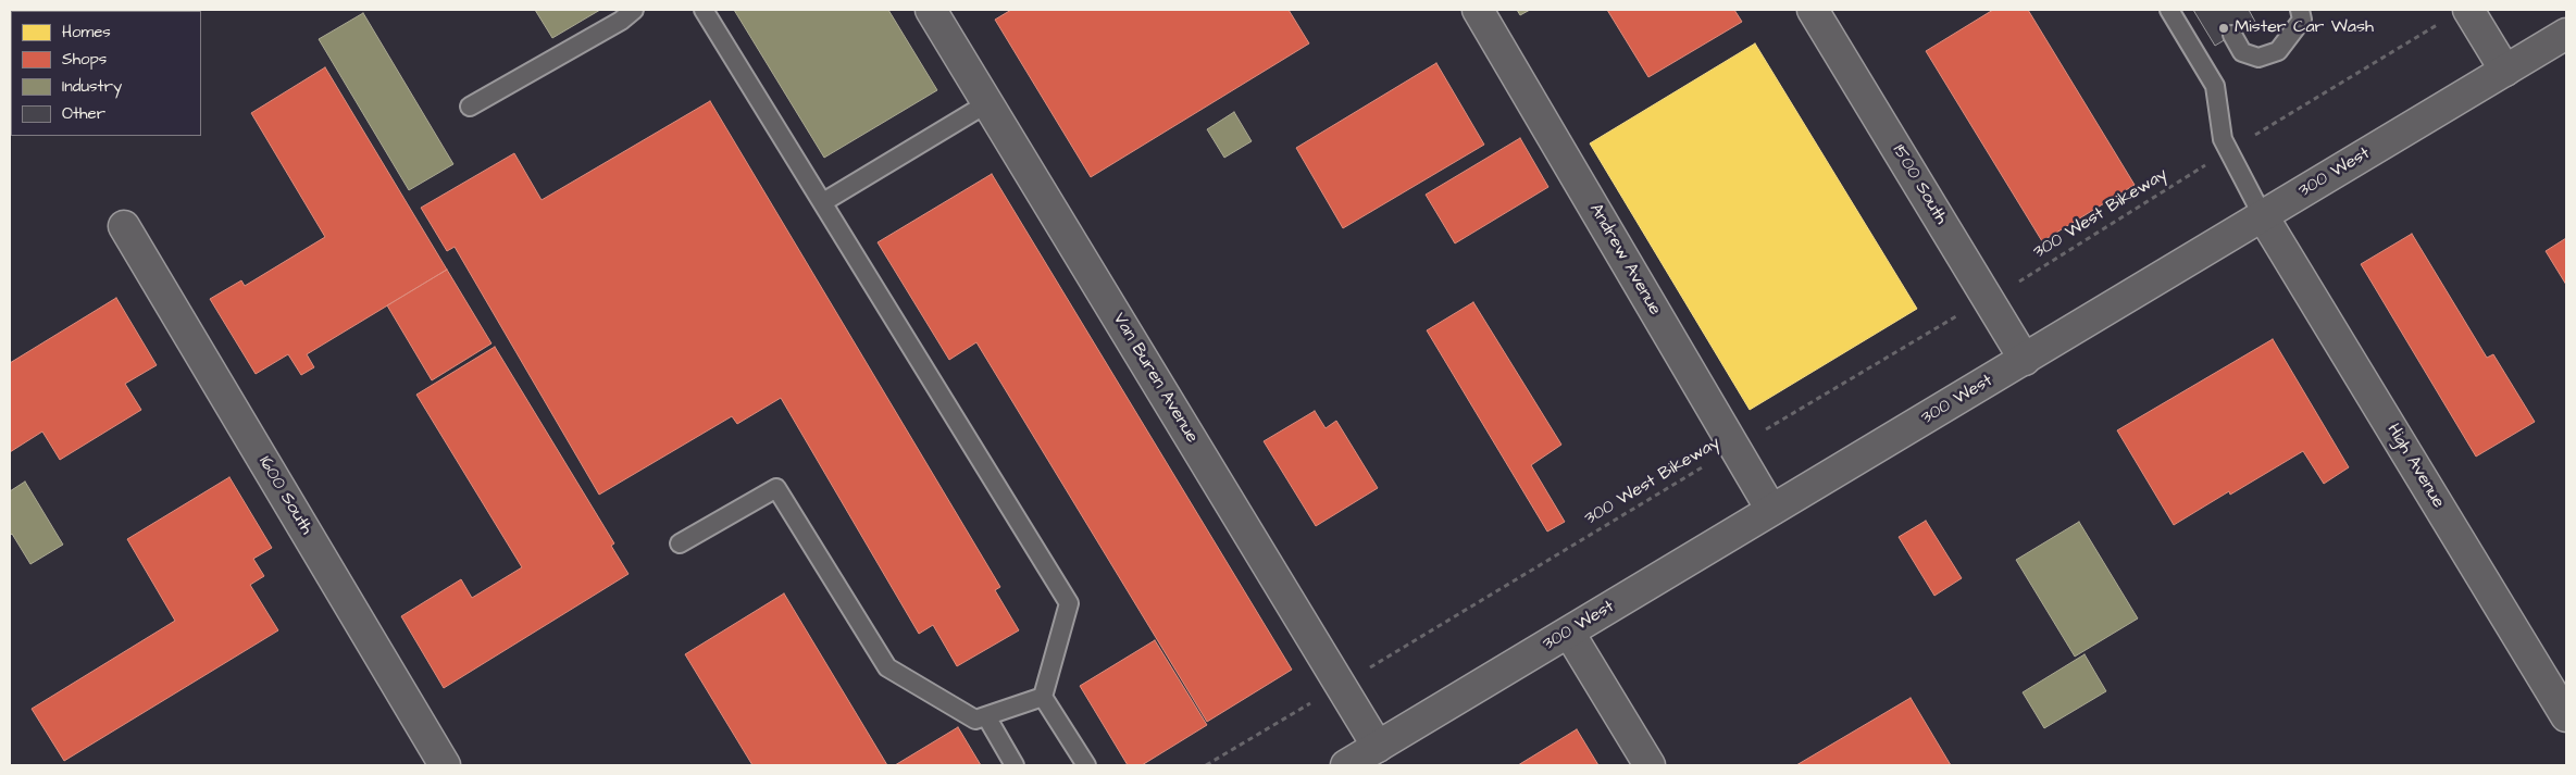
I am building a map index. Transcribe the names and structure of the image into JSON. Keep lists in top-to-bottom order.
{
  "streets": {
    "street": [
      "300 West",
      "1500 South",
      "Andrew Avenue",
      "Van Buren Avenue",
      "High Avenue",
      "1600 South"
    ],
    "path": ["300 West Bikeway"]
  },
  "crossings": [
    ["300 West", "1500 South"],
    ["300 West", "Andrew Avenue"],
    ["300 West", "Van Buren Avenue"],
    ["300 West", "High Avenue"],
    ["300 West Bikeway", "Andrew Avenue"]
  ],
  "places": ["Mister Car Wash"],
  "legend": [
    "Homes",
    "Shops",
    "Industry",
    "Other"
  ]
}
